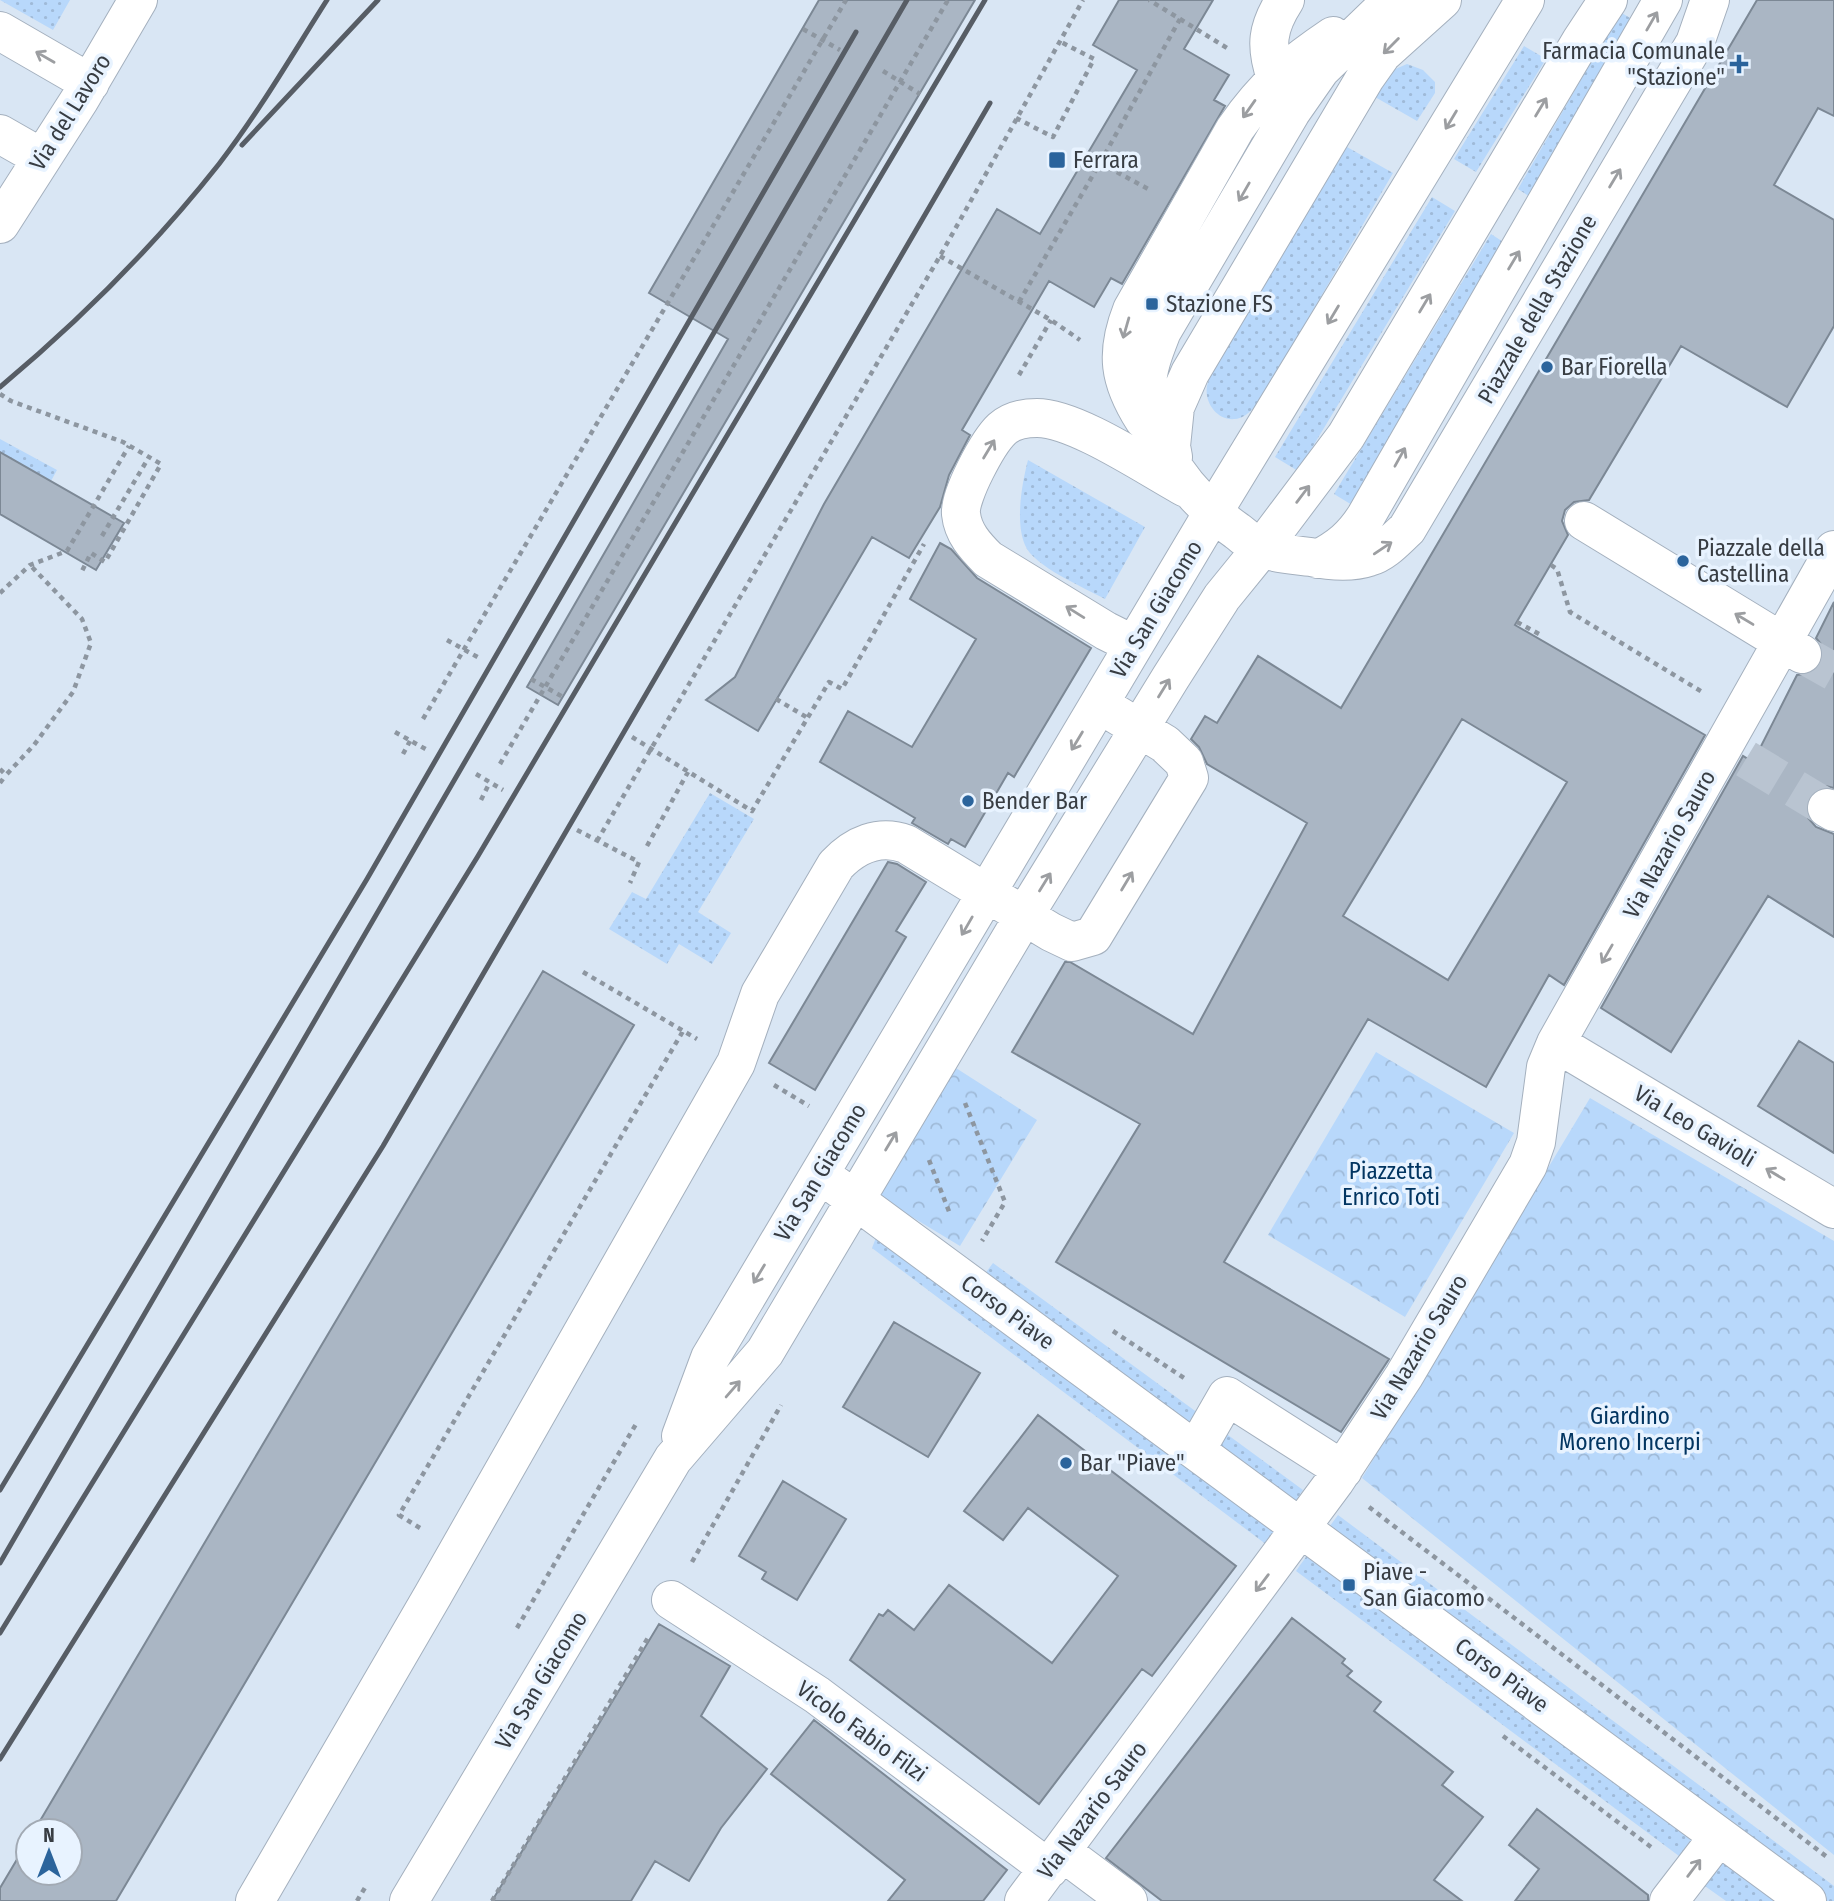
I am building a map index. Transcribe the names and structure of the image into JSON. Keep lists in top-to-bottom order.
{
  "streets": {
    "street": [
      "Via del Lavoro",
      "Piazzale della Stazione",
      "Via San Giacomo",
      "Via Nazario Sauro",
      "Via Leo Gavioli",
      "Corso Piave",
      "Vicolo Fabio Filzi"
    ]
  },
  "crossings": [
    ["Piazzale della Stazione", "Via San Giacomo"],
    ["Via San Giacomo", "Corso Piave"],
    ["Via Nazario Sauro", "Via Leo Gavioli"],
    ["Via Nazario Sauro", "Corso Piave"],
    ["Via Nazario Sauro", "Vicolo Fabio Filzi"]
  ],
  "one_way": ["Via Nazario Sauro", "Via Leo Gavioli"],
  "parks": ["Piazzetta Enrico Toti", "Giardino Moreno Incerpi"],
  "places": {
    "health": ["Farmacia Comunale \"Stazione\""],
    "transit": ["Ferrara", "Stazione FS", "Piave - San Giacomo"],
    "other": [
      "Bar Fiorella",
      "Piazzale della Castellina",
      "Bender Bar",
      "Bar \"Piave\""
    ]
  },
  "north": "top"
}
